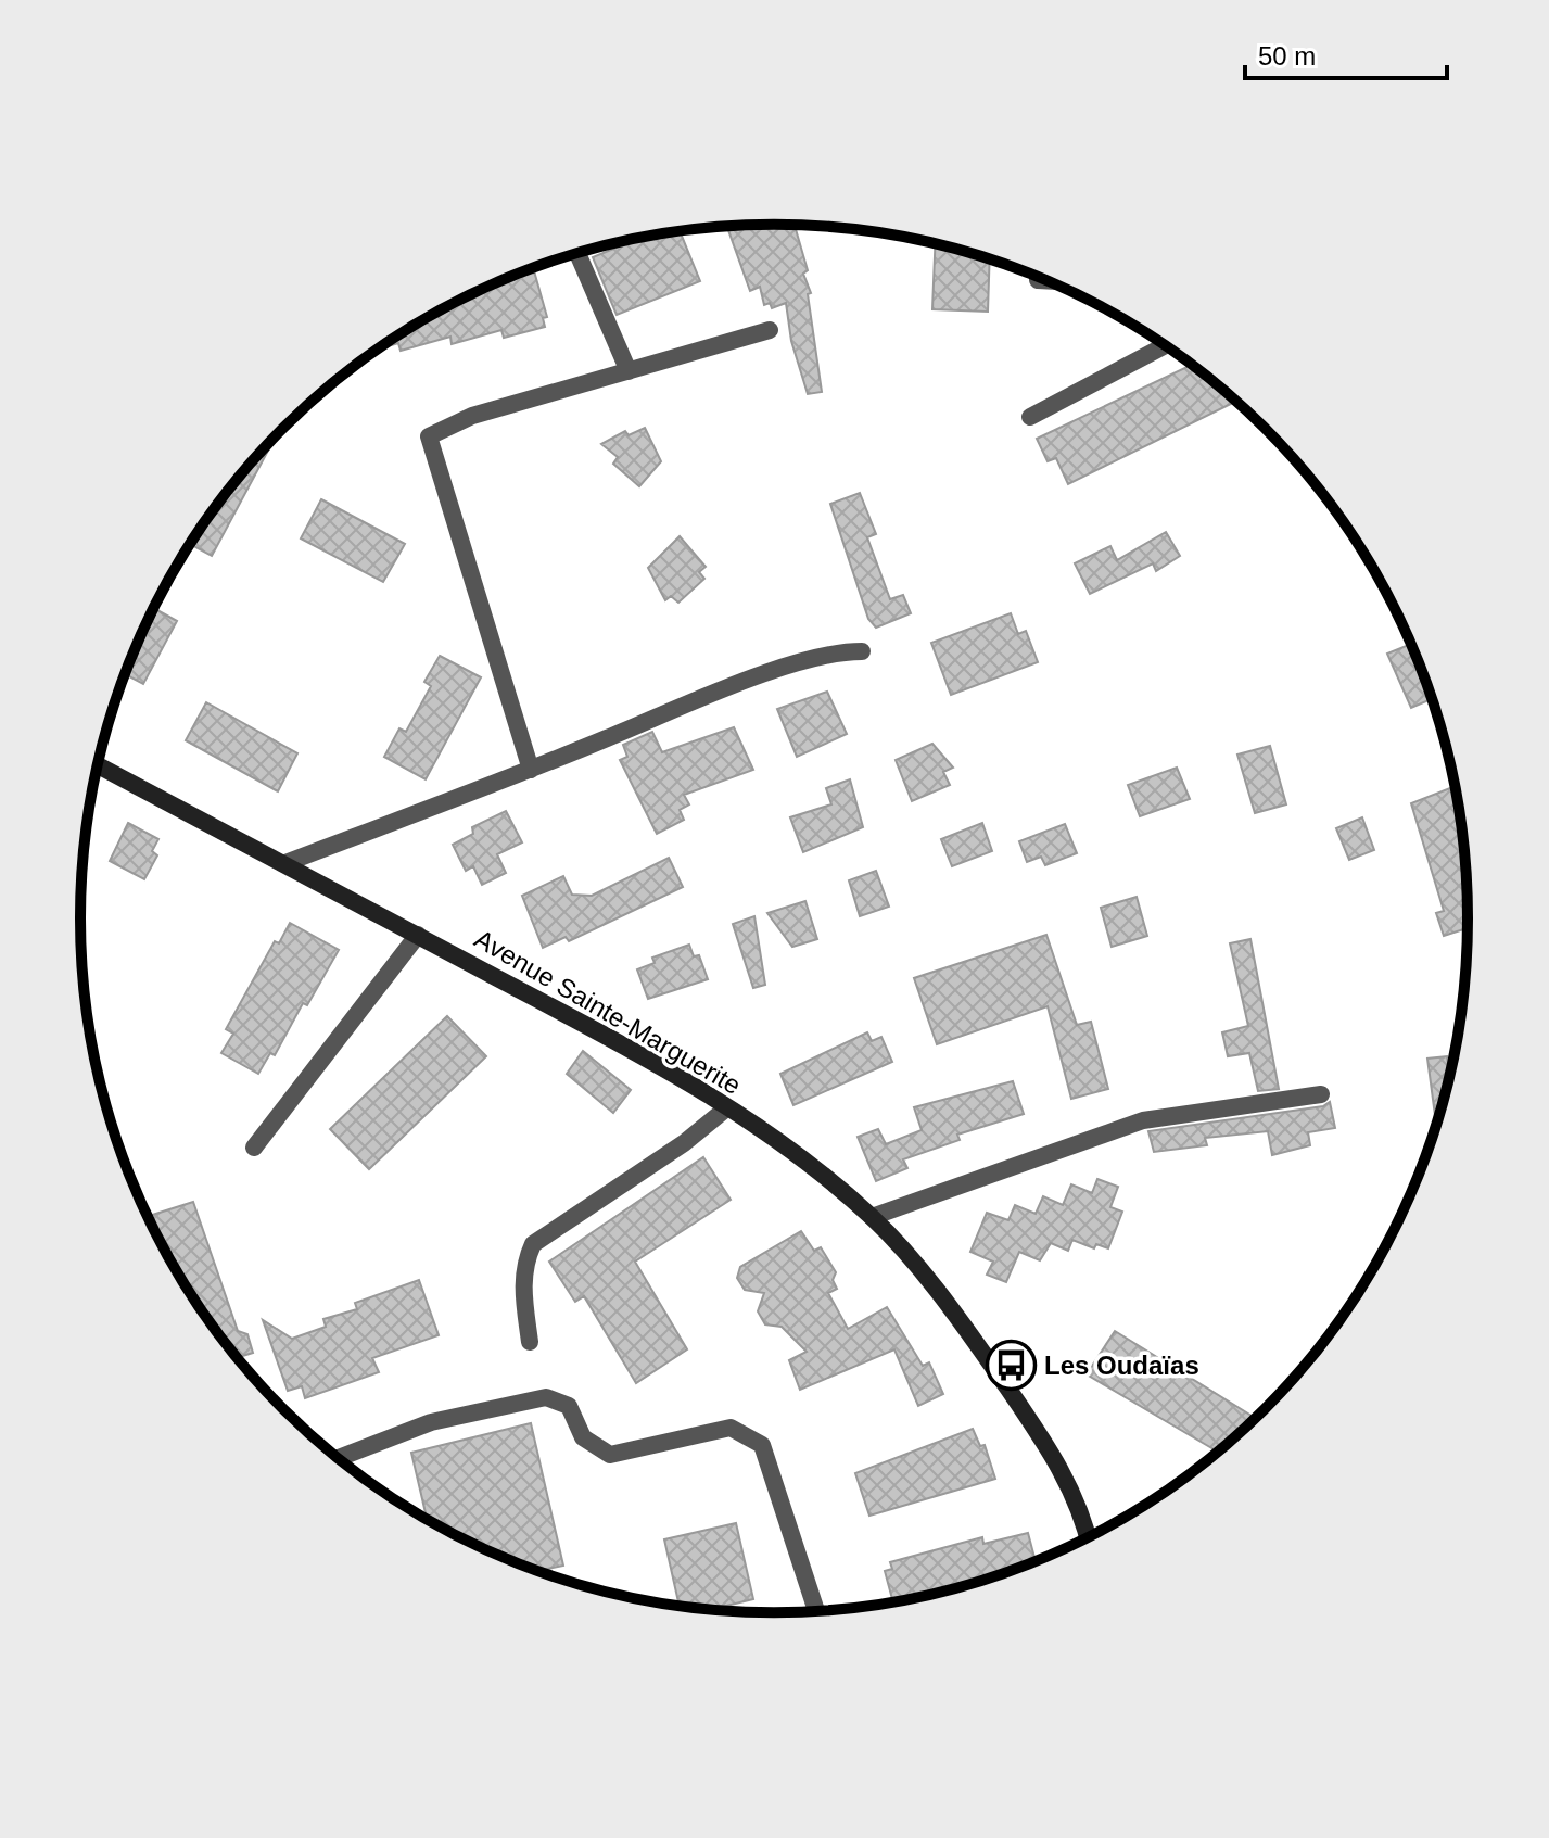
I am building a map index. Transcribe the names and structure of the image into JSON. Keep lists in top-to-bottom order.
{
  "streets": {
    "street": ["Avenue Sainte-Marguerite"]
  },
  "places": {
    "bus stop": ["Les Oudaïas"]
  },
  "scale_bar": "50 m"
}
